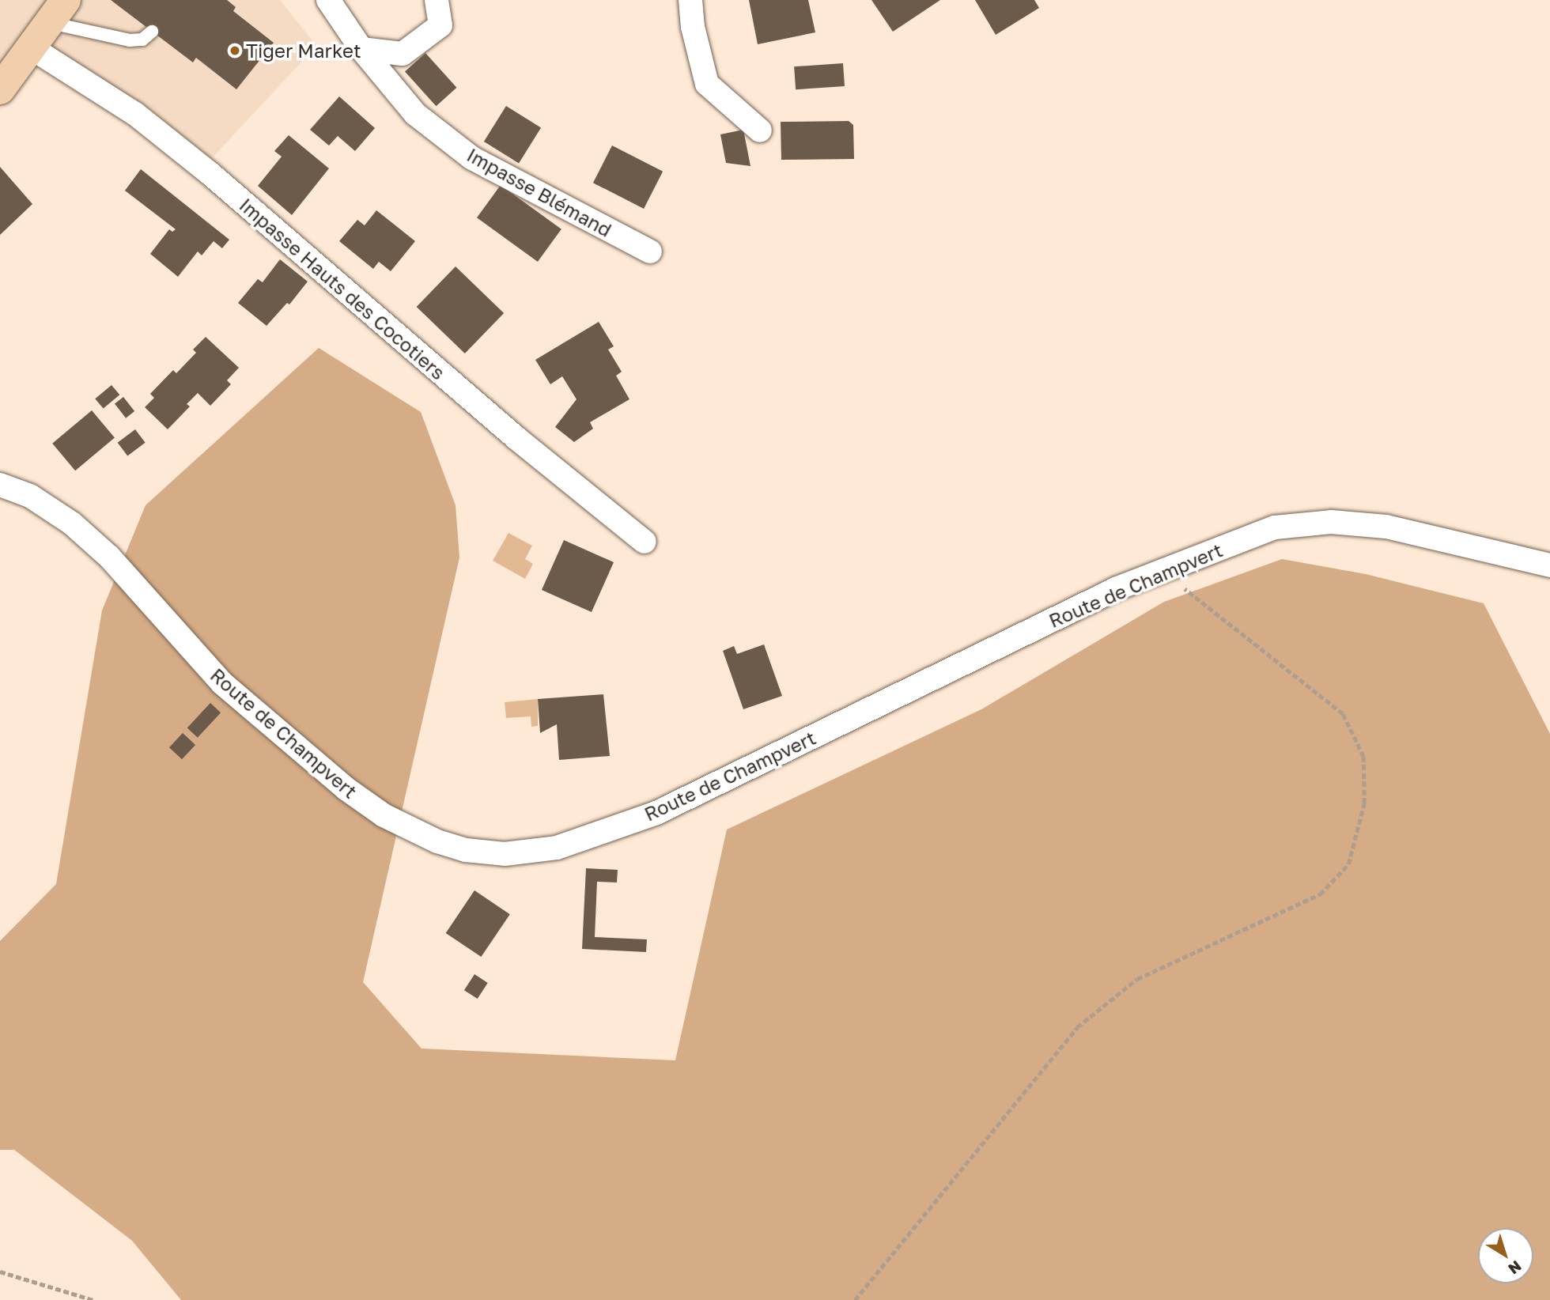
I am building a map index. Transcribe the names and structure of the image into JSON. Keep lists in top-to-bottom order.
{
  "streets": {
    "street": ["Impasse Blémand", "Impasse Hauts des Cocotiers", "Route de Champvert"]
  },
  "places": ["Tiger Market"],
  "north": "bottom right"
}
